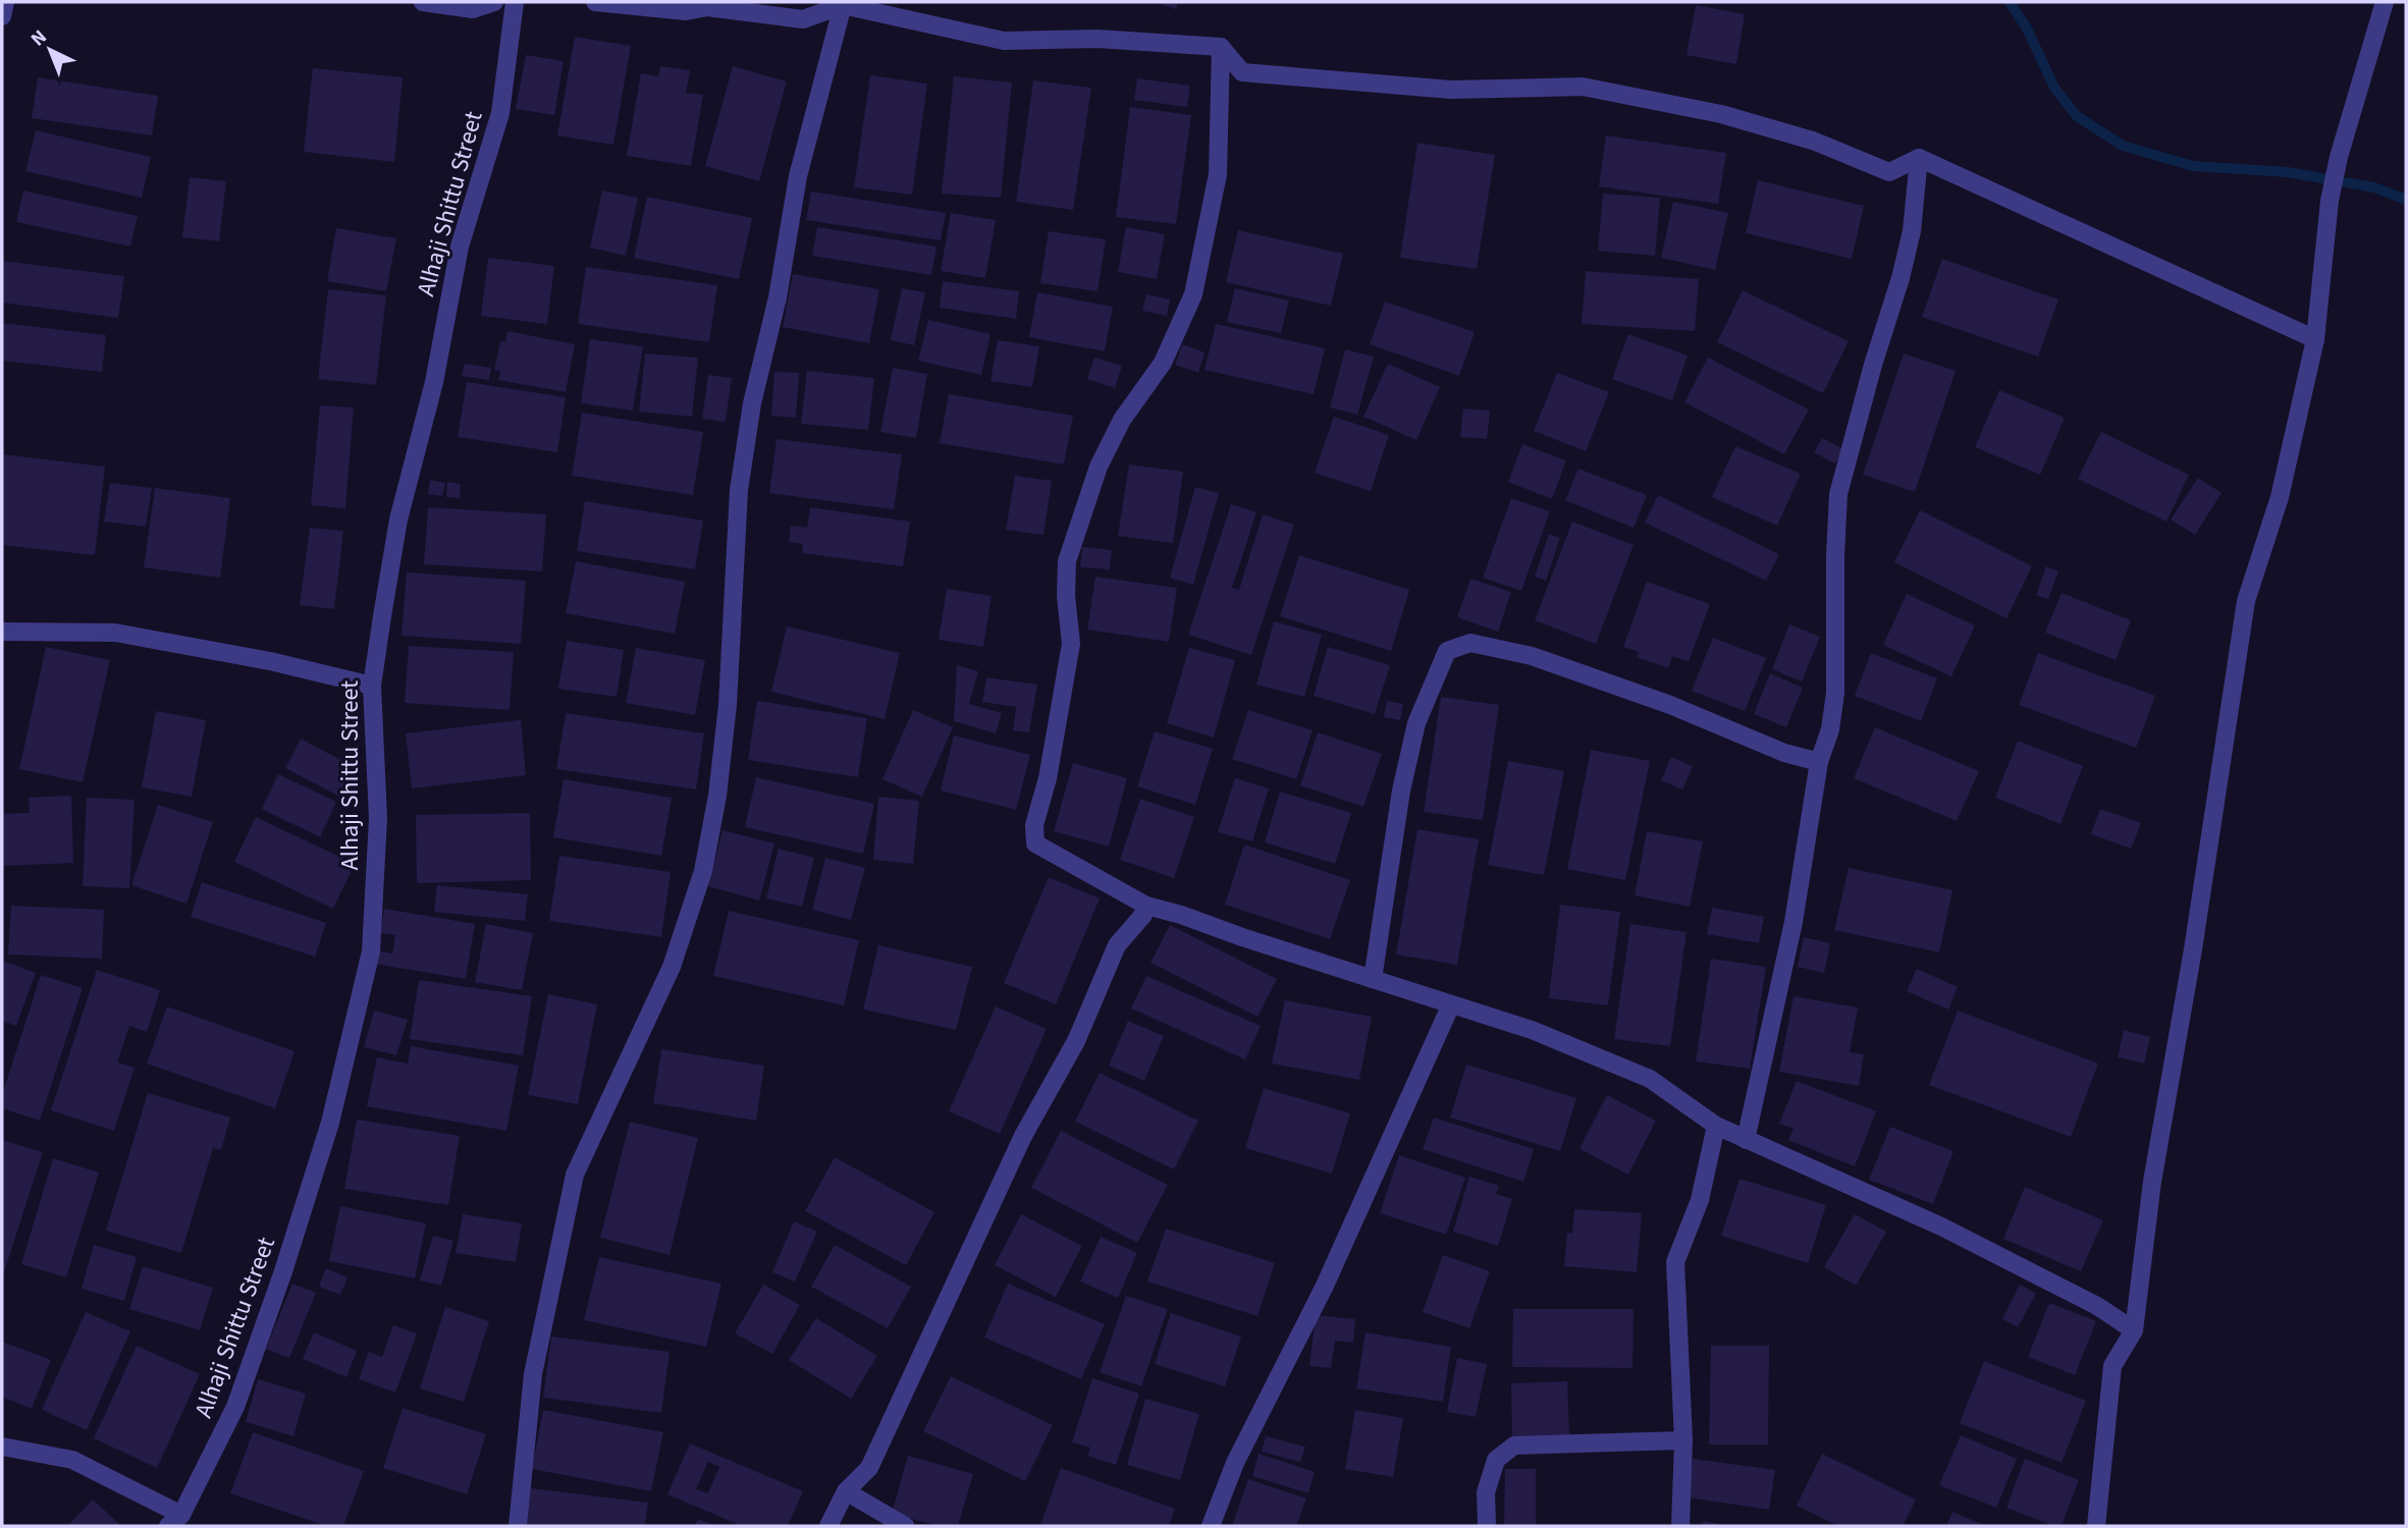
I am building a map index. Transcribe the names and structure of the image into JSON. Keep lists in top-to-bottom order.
{
  "streets": {
    "street": ["Alhaji Shittu Street"]
  },
  "north": "top left"
}
